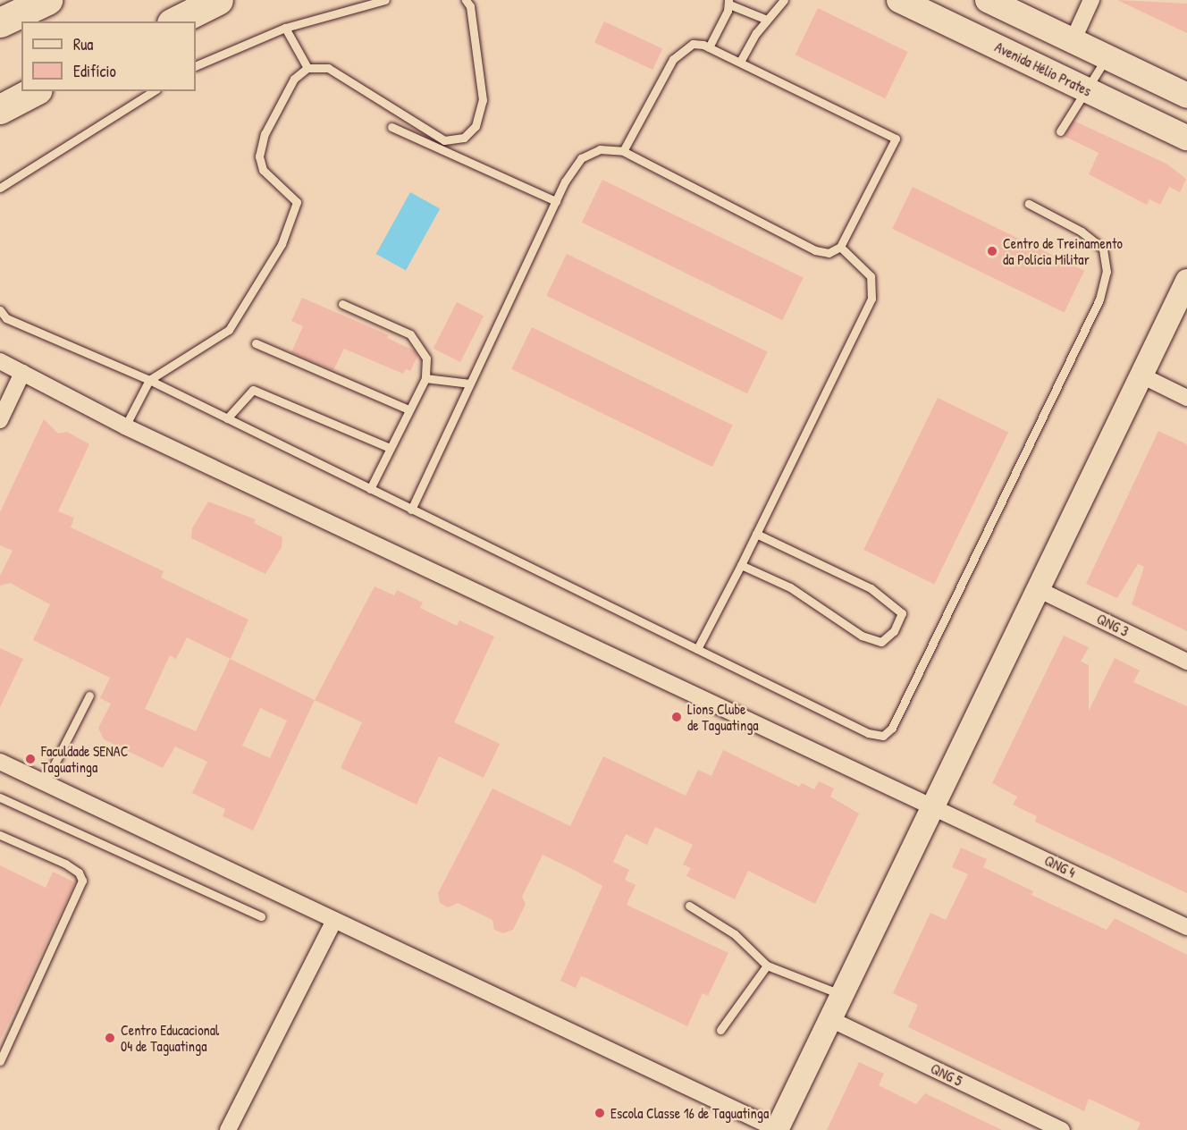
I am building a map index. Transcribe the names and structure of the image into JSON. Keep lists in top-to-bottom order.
{
  "streets": {
    "main road": ["Avenida Hélio Prates"],
    "street": ["QNG 3", "QNG 4", "QNG 5"]
  },
  "places": [
    "Centro de Treinamento da Polícia Militar",
    "Lions Clube de Taguatinga",
    "Faculdade SENAC Taguatinga",
    "Centro Educacional 04 de Taguatinga",
    "Escola Classe 16 de Taguatinga"
  ],
  "legend": ["Rua", "Edifício"]
}
